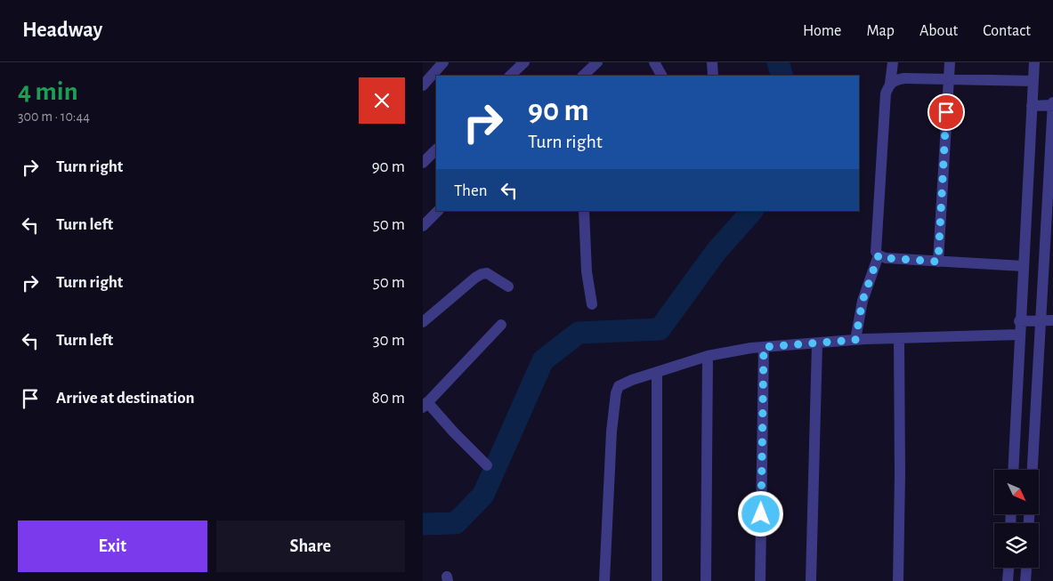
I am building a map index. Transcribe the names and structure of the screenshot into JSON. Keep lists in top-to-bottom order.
{
  "north": "bottom right",
  "page": {
    "header": "Headway",
    "nav": [
      "Home",
      "Map",
      "About",
      "Contact"
    ],
    "heading": ["4 min", "300 m · 10:44"],
    "turn": ["90 m", "Turn right"],
    "list": [
      {
        "name": "Turn right",
        "value": "90 m"
      },
      {
        "name": "Turn left",
        "value": "50 m"
      },
      {
        "name": "Turn right",
        "value": "50 m"
      },
      {
        "name": "Turn left",
        "value": "30 m"
      },
      {
        "name": "Arrive at destination",
        "value": "80 m"
      }
    ],
    "then": "Then",
    "buttons": ["Exit", "Share"]
  }
}
